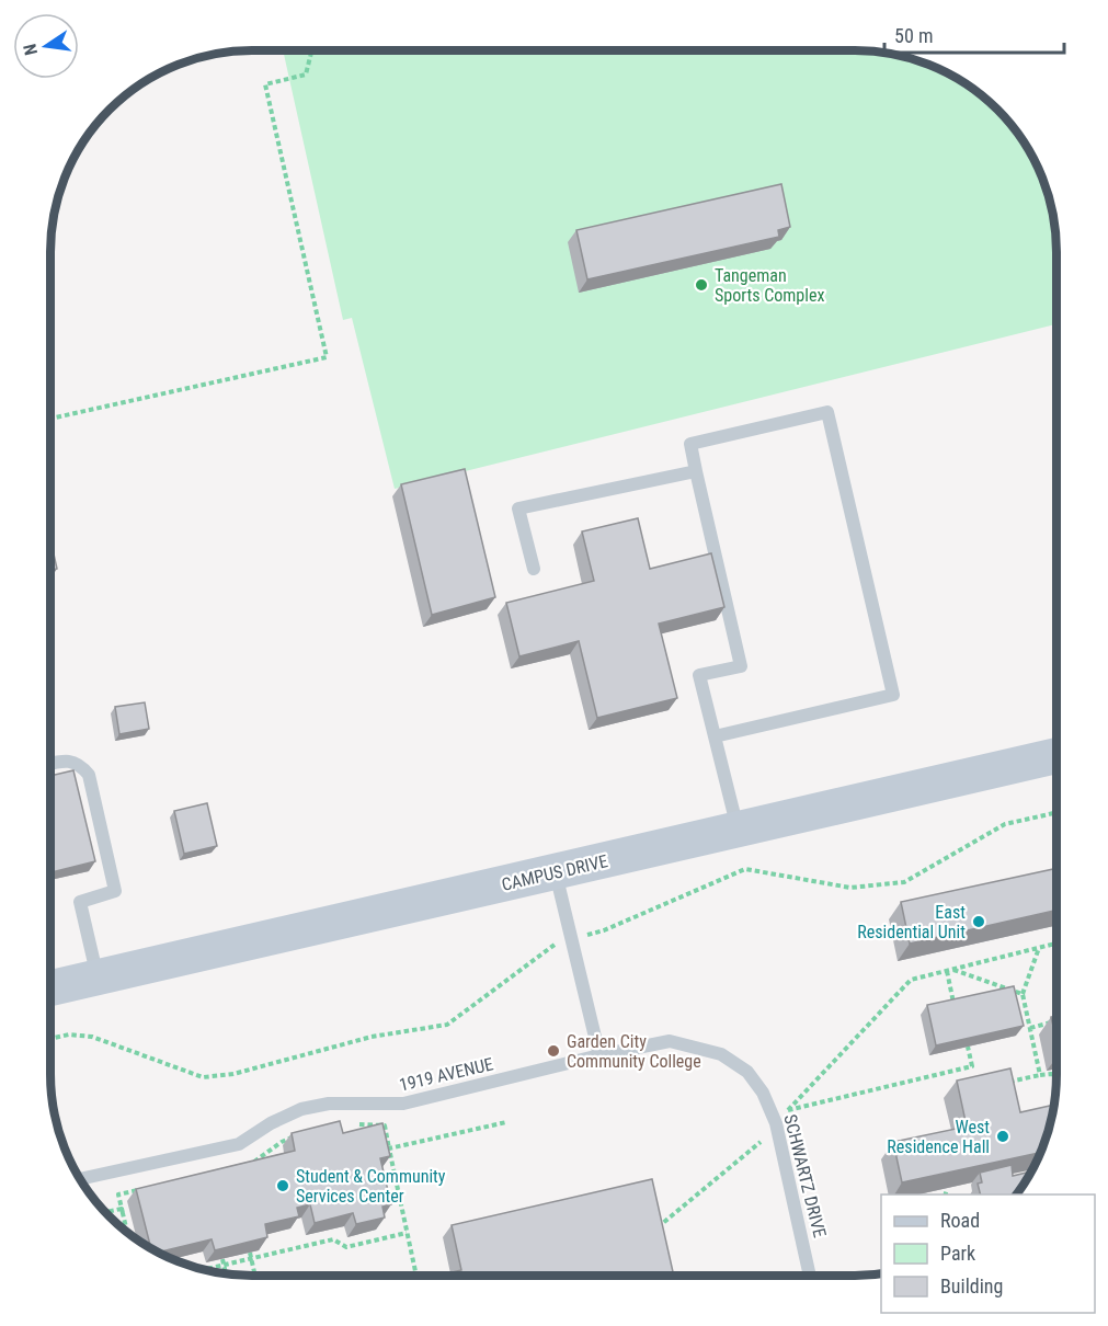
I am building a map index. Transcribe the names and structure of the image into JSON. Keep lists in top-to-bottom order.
{
  "streets": {
    "main road": ["CAMPUS DRIVE"],
    "lane": ["1919 AVENUE", "SCHWARTZ DRIVE"]
  },
  "crossings": [
    ["1919 AVENUE", "SCHWARTZ DRIVE"]
  ],
  "places": [
    "Tangeman Sports Complex",
    "East Residential Unit",
    "Garden City Community College",
    "West Residence Hall",
    "Student & Community Services Center"
  ],
  "legend": ["Road", "Park", "Building"],
  "scale_bar": "50 m",
  "north": "left"
}
